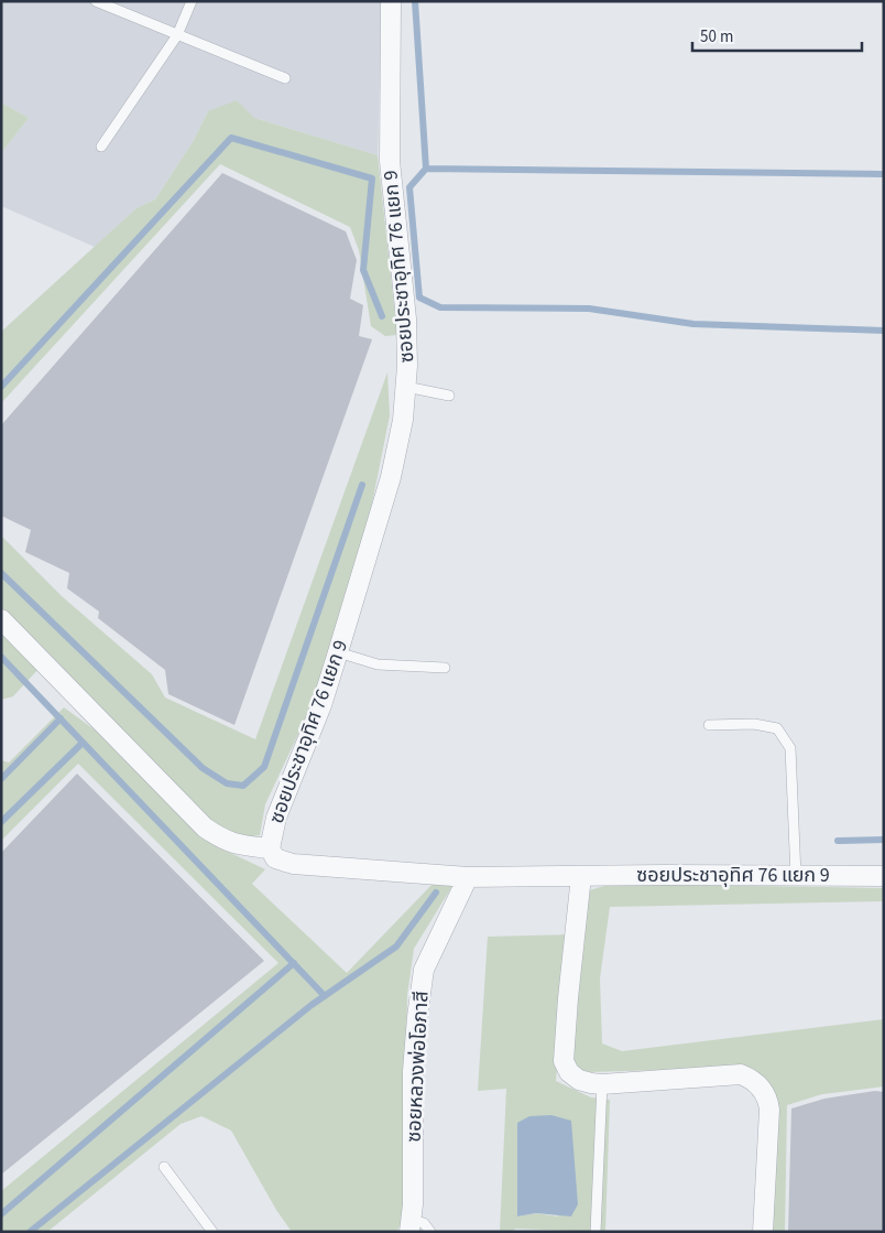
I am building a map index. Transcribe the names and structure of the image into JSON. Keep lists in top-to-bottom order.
{
  "streets": {
    "street": ["ซอยประชาอุทิศ 76 แยก 9", "ซอยหลวงพ่อโอภาสี"]
  },
  "crossings": [
    ["ซอยประชาอุทิศ 76 แยก 9", "ซอยหลวงพ่อโอภาสี"]
  ],
  "scale_bar": "50 m"
}
